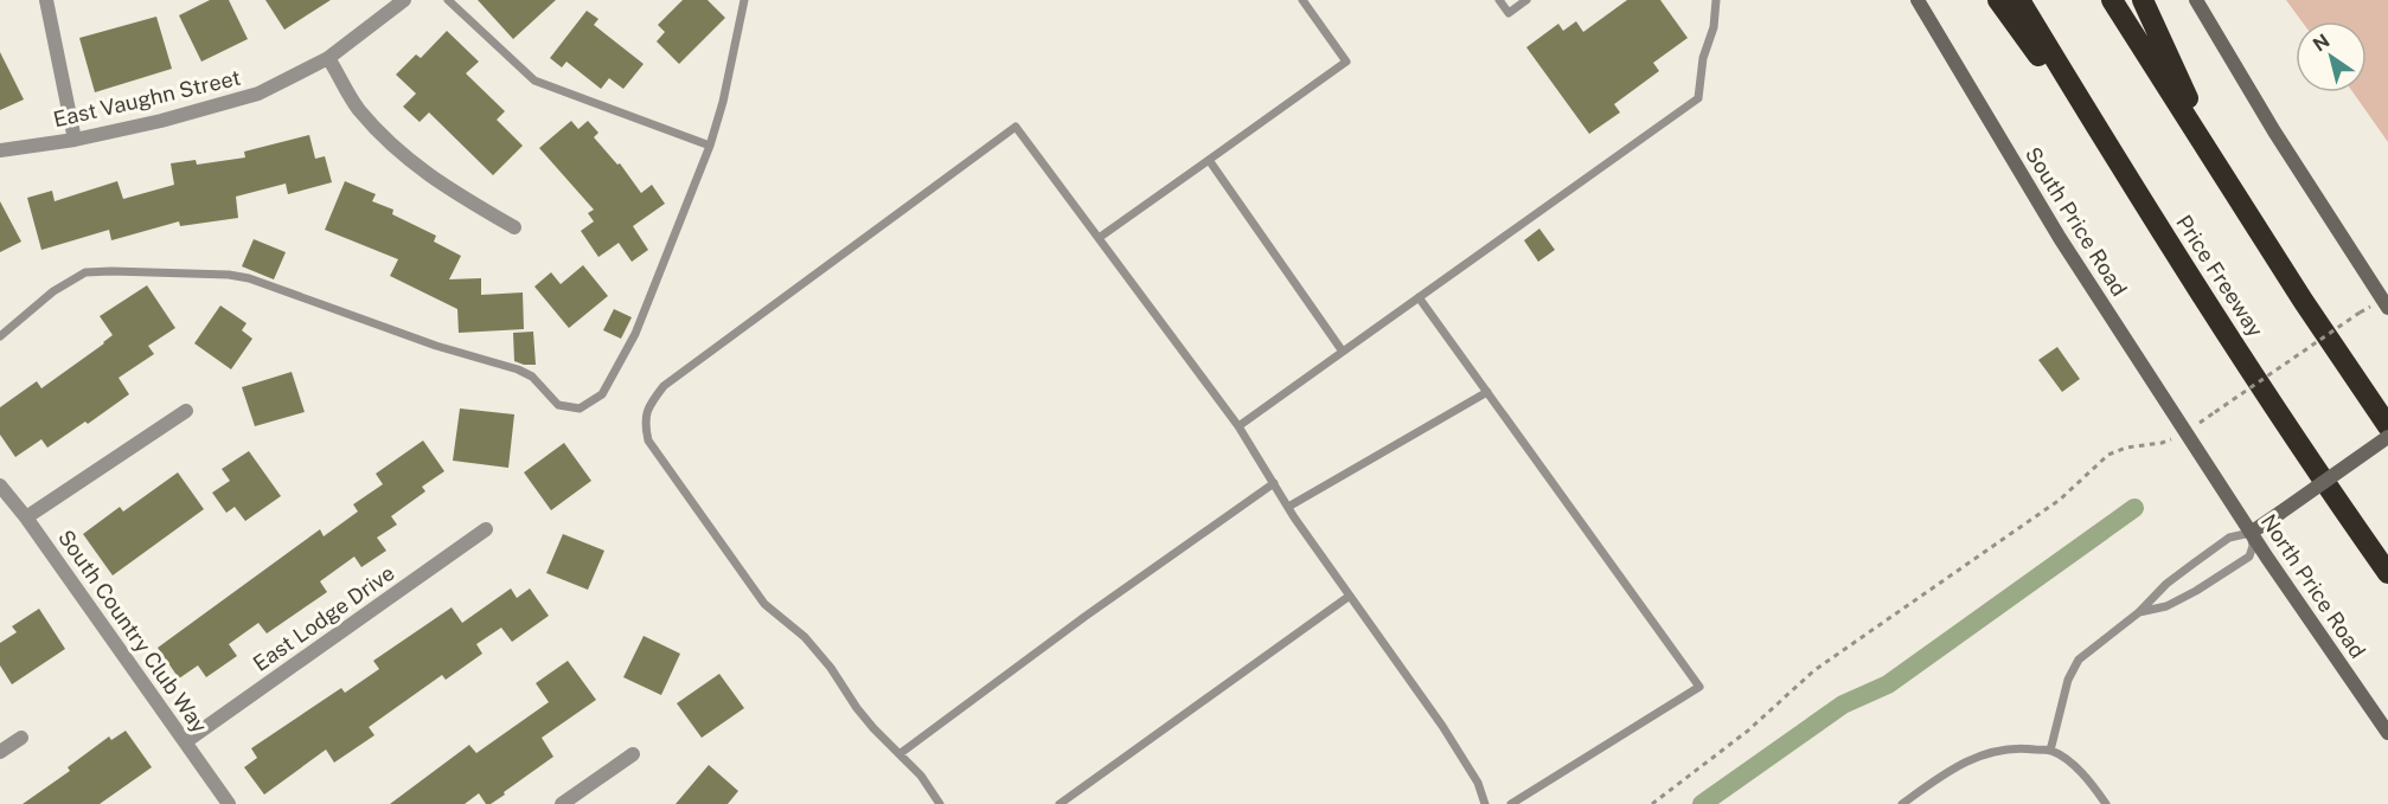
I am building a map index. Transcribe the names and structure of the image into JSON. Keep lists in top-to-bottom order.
{
  "streets": {
    "highway": ["Price Freeway"],
    "main road": ["South Price Road", "North Price Road"],
    "street": ["East Vaughn Street", "East Lodge Drive", "South Country Club Way"]
  },
  "crossings": [
    ["South Price Road", "North Price Road"],
    ["East Lodge Drive", "South Country Club Way"]
  ],
  "north": "top left"
}
